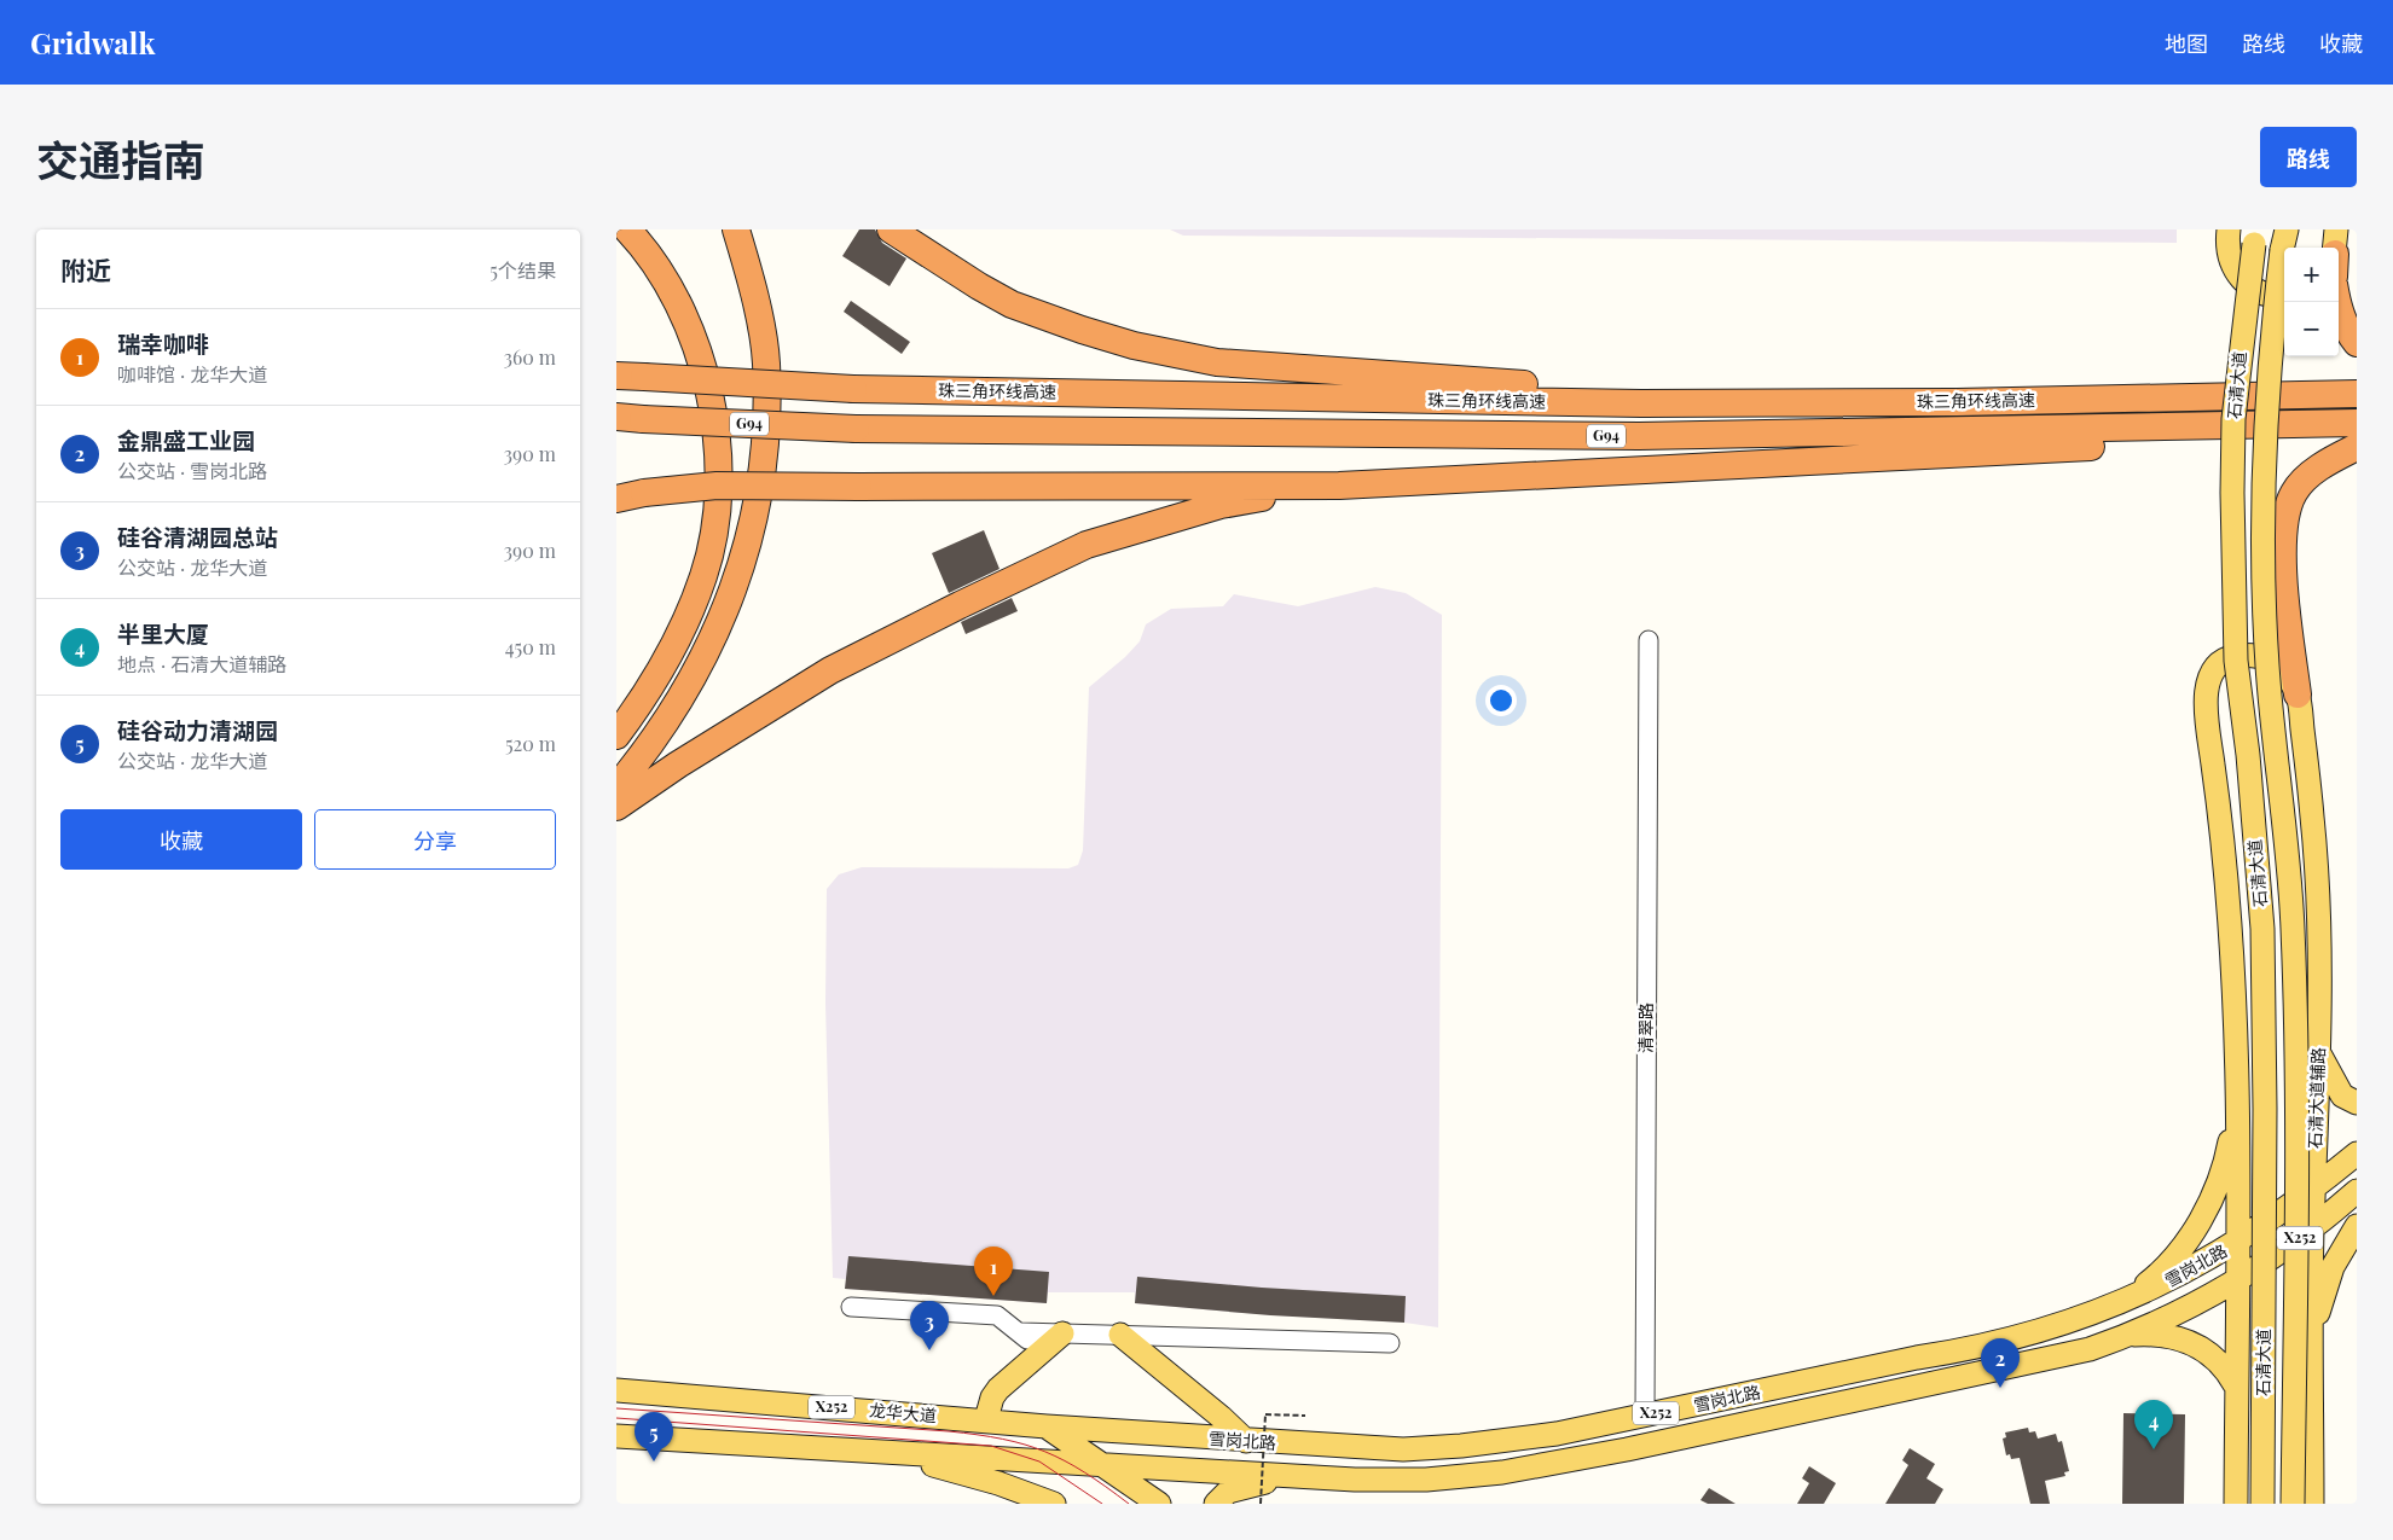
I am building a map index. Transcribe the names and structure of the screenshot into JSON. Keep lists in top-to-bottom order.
{
  "streets": {
    "highway": ["珠三角环线高速", "G94"],
    "main road": [
      "石清大道",
      "石清大道辅路",
      "X252",
      "雪岗北路",
      "龙华大道"
    ],
    "street": ["清翠路"]
  },
  "crossings": [
    ["清翠路", "雪岗北路"],
    ["石清大道辅路", "雪岗北路"],
    ["X252", "雪岗北路"],
    ["X252", "龙华大道"],
    ["雪岗北路", "龙华大道"]
  ],
  "page": {
    "header": "Gridwalk",
    "nav": ["地图", "路线", "收藏"],
    "title": "交通指南",
    "buttons": [
      "路线",
      ["收藏", "分享"]
    ],
    "heading": ["附近", "5个结果"],
    "map_buttons": ["+", "−"],
    "list": [
      {
        "mark": "1",
        "name": "瑞幸咖啡",
        "note": "咖啡馆 · 龙华大道",
        "value": "360 m"
      },
      {
        "mark": "2",
        "name": "金鼎盛工业园",
        "note": "公交站 · 雪岗北路",
        "value": "390 m"
      },
      {
        "mark": "3",
        "name": "硅谷清湖园总站",
        "note": "公交站 · 龙华大道",
        "value": "390 m"
      },
      {
        "mark": "4",
        "name": "半里大厦",
        "note": "地点 · 石清大道辅路",
        "value": "450 m"
      },
      {
        "mark": "5",
        "name": "硅谷动力清湖园",
        "note": "公交站 · 龙华大道",
        "value": "520 m"
      }
    ],
    "pins": [
      "1",
      "3",
      "2",
      "4",
      "5"
    ]
  }
}
